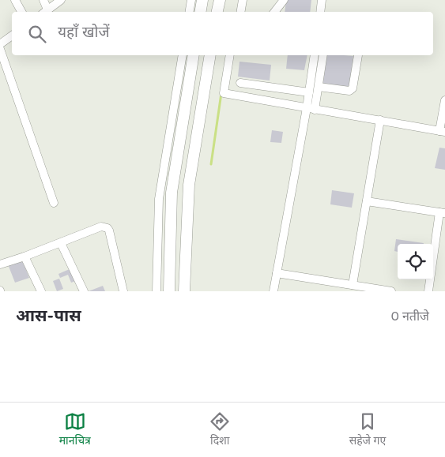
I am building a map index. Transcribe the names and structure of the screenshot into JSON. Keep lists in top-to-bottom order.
{
  "page": {
    "search": "यहाँ खोजें",
    "heading": ["आस-पास", "0 नतीजे"],
    "nav": ["मानचित्र", "दिशा", "सहेजे गए"]
  }
}
